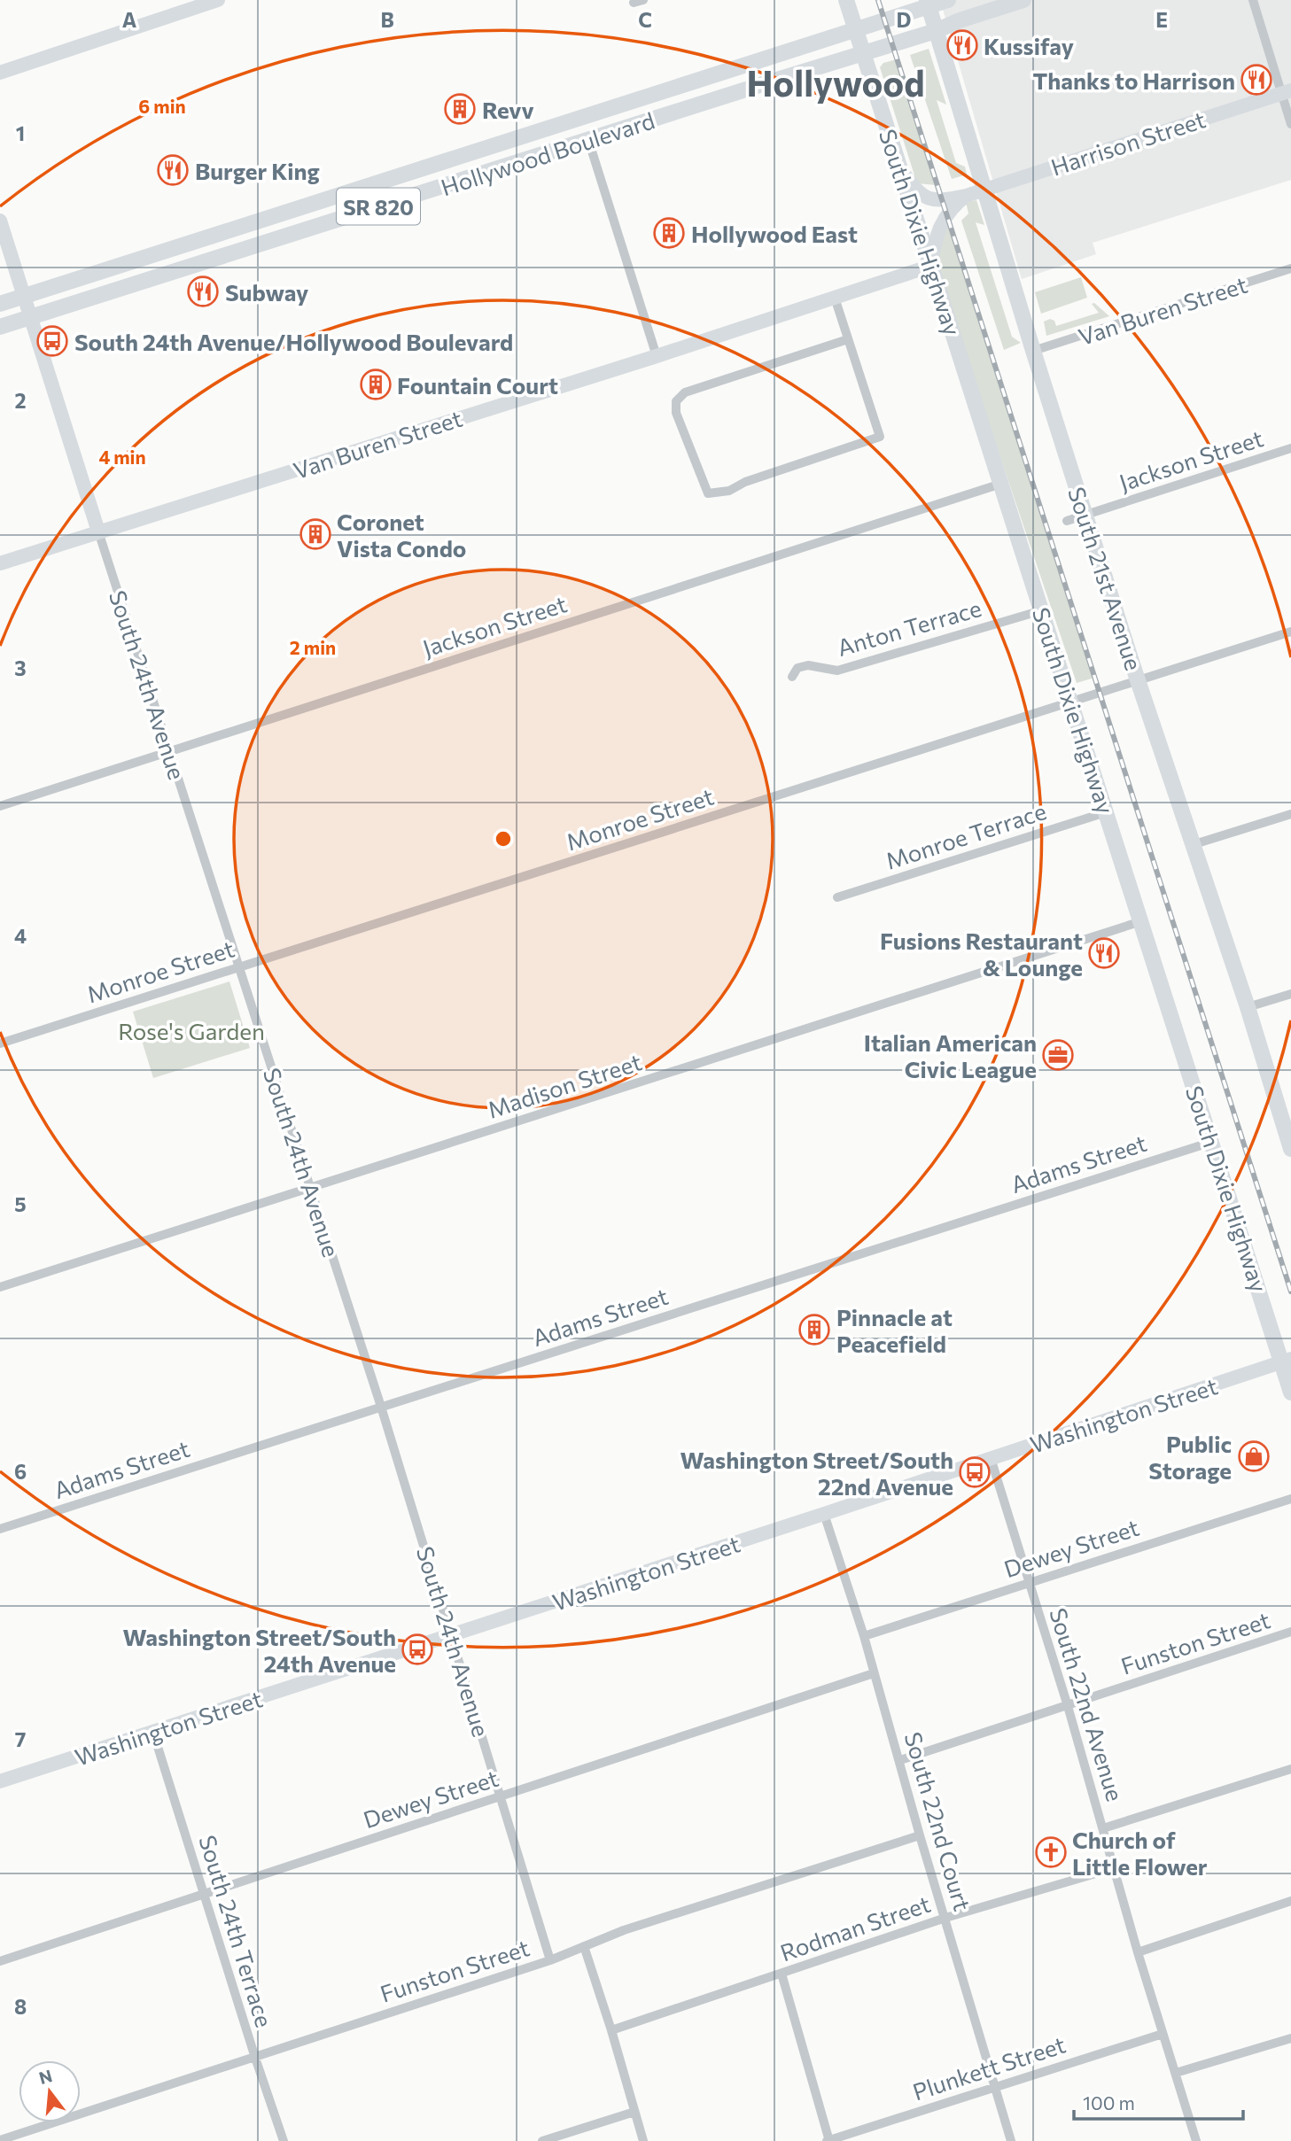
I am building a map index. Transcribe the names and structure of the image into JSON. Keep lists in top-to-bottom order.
{
  "streets": {
    "main road": [
      "Harrison Street",
      "Hollywood Boulevard",
      "SR 820",
      "South Dixie Highway",
      "Van Buren Street",
      "South 21st Avenue",
      "South 24th Avenue",
      "Washington Street"
    ],
    "street": [
      "Jackson Street",
      "Anton Terrace",
      "Monroe Street",
      "Monroe Terrace",
      "Madison Street",
      "Adams Street",
      "Dewey Street",
      "Funston Street",
      "South 22nd Avenue",
      "South 22nd Court",
      "Rodman Street",
      "South 24th Terrace",
      "Plunkett Street"
    ]
  },
  "crossings": [
    ["Harrison Street", "South Dixie Highway"],
    ["Harrison Street", "Van Buren Street"],
    ["Harrison Street", "South 21st Avenue"],
    ["Hollywood Boulevard", "South Dixie Highway"],
    ["Hollywood Boulevard", "South 21st Avenue"],
    ["Hollywood Boulevard", "South 24th Avenue"],
    ["South Dixie Highway", "Van Buren Street"],
    ["South Dixie Highway", "Jackson Street"],
    ["South Dixie Highway", "Anton Terrace"],
    ["South Dixie Highway", "Monroe Street"],
    ["South Dixie Highway", "Monroe Terrace"],
    ["South Dixie Highway", "Madison Street"],
    ["South Dixie Highway", "Adams Street"],
    ["South Dixie Highway", "Washington Street"],
    ["Van Buren Street", "South 21st Avenue"],
    ["Van Buren Street", "South 24th Avenue"],
    ["Jackson Street", "South 21st Avenue"],
    ["Jackson Street", "South 24th Avenue"],
    ["South 21st Avenue", "Monroe Street"],
    ["South 24th Avenue", "Monroe Street"],
    ["South 24th Avenue", "Madison Street"],
    ["South 24th Avenue", "Adams Street"],
    ["South 24th Avenue", "Washington Street"],
    ["South 24th Avenue", "Dewey Street"],
    ["South 24th Avenue", "Funston Street"],
    ["Washington Street", "South 22nd Avenue"],
    ["Washington Street", "South 22nd Court"],
    ["Washington Street", "South 24th Terrace"],
    ["Dewey Street", "South 22nd Avenue"],
    ["Dewey Street", "South 22nd Court"],
    ["Dewey Street", "South 24th Terrace"],
    ["Funston Street", "South 22nd Avenue"],
    ["Funston Street", "South 22nd Court"],
    ["Funston Street", "South 24th Terrace"],
    ["South 22nd Avenue", "Rodman Street"],
    ["South 22nd Avenue", "Plunkett Street"],
    ["South 22nd Court", "Rodman Street"],
    ["South 22nd Court", "Plunkett Street"]
  ],
  "districts": ["Hollywood"],
  "parks": ["Rose's Garden"],
  "places": {
    "restaurant": [
      "Kussifay",
      "Thanks to Harrison",
      "Burger King",
      "Subway",
      "Fusions Restaurant & Lounge"
    ],
    "building": [
      "Revv",
      "Hollywood East",
      "Fountain Court",
      "Coronet Vista Condo",
      "Pinnacle at Peacefield"
    ],
    "bus stop": ["South 24th Avenue/Hollywood Boulevard", "Washington Street/South 22nd Avenue", "Washington Street/South 24th Avenue"],
    "office": ["Italian American Civic League"],
    "shop": ["Public Storage"],
    "church": ["Church of Little Flower"]
  },
  "scale_bar": "100 m",
  "north": "top",
  "grid": {
    "columns": [
      "A",
      "B",
      "C",
      "D",
      "E"
    ],
    "rows": [
      "1",
      "2",
      "3",
      "4",
      "5",
      "6",
      "7",
      "8"
    ]
  },
  "rings": ["6 min", "4 min", "2 min"]
}
